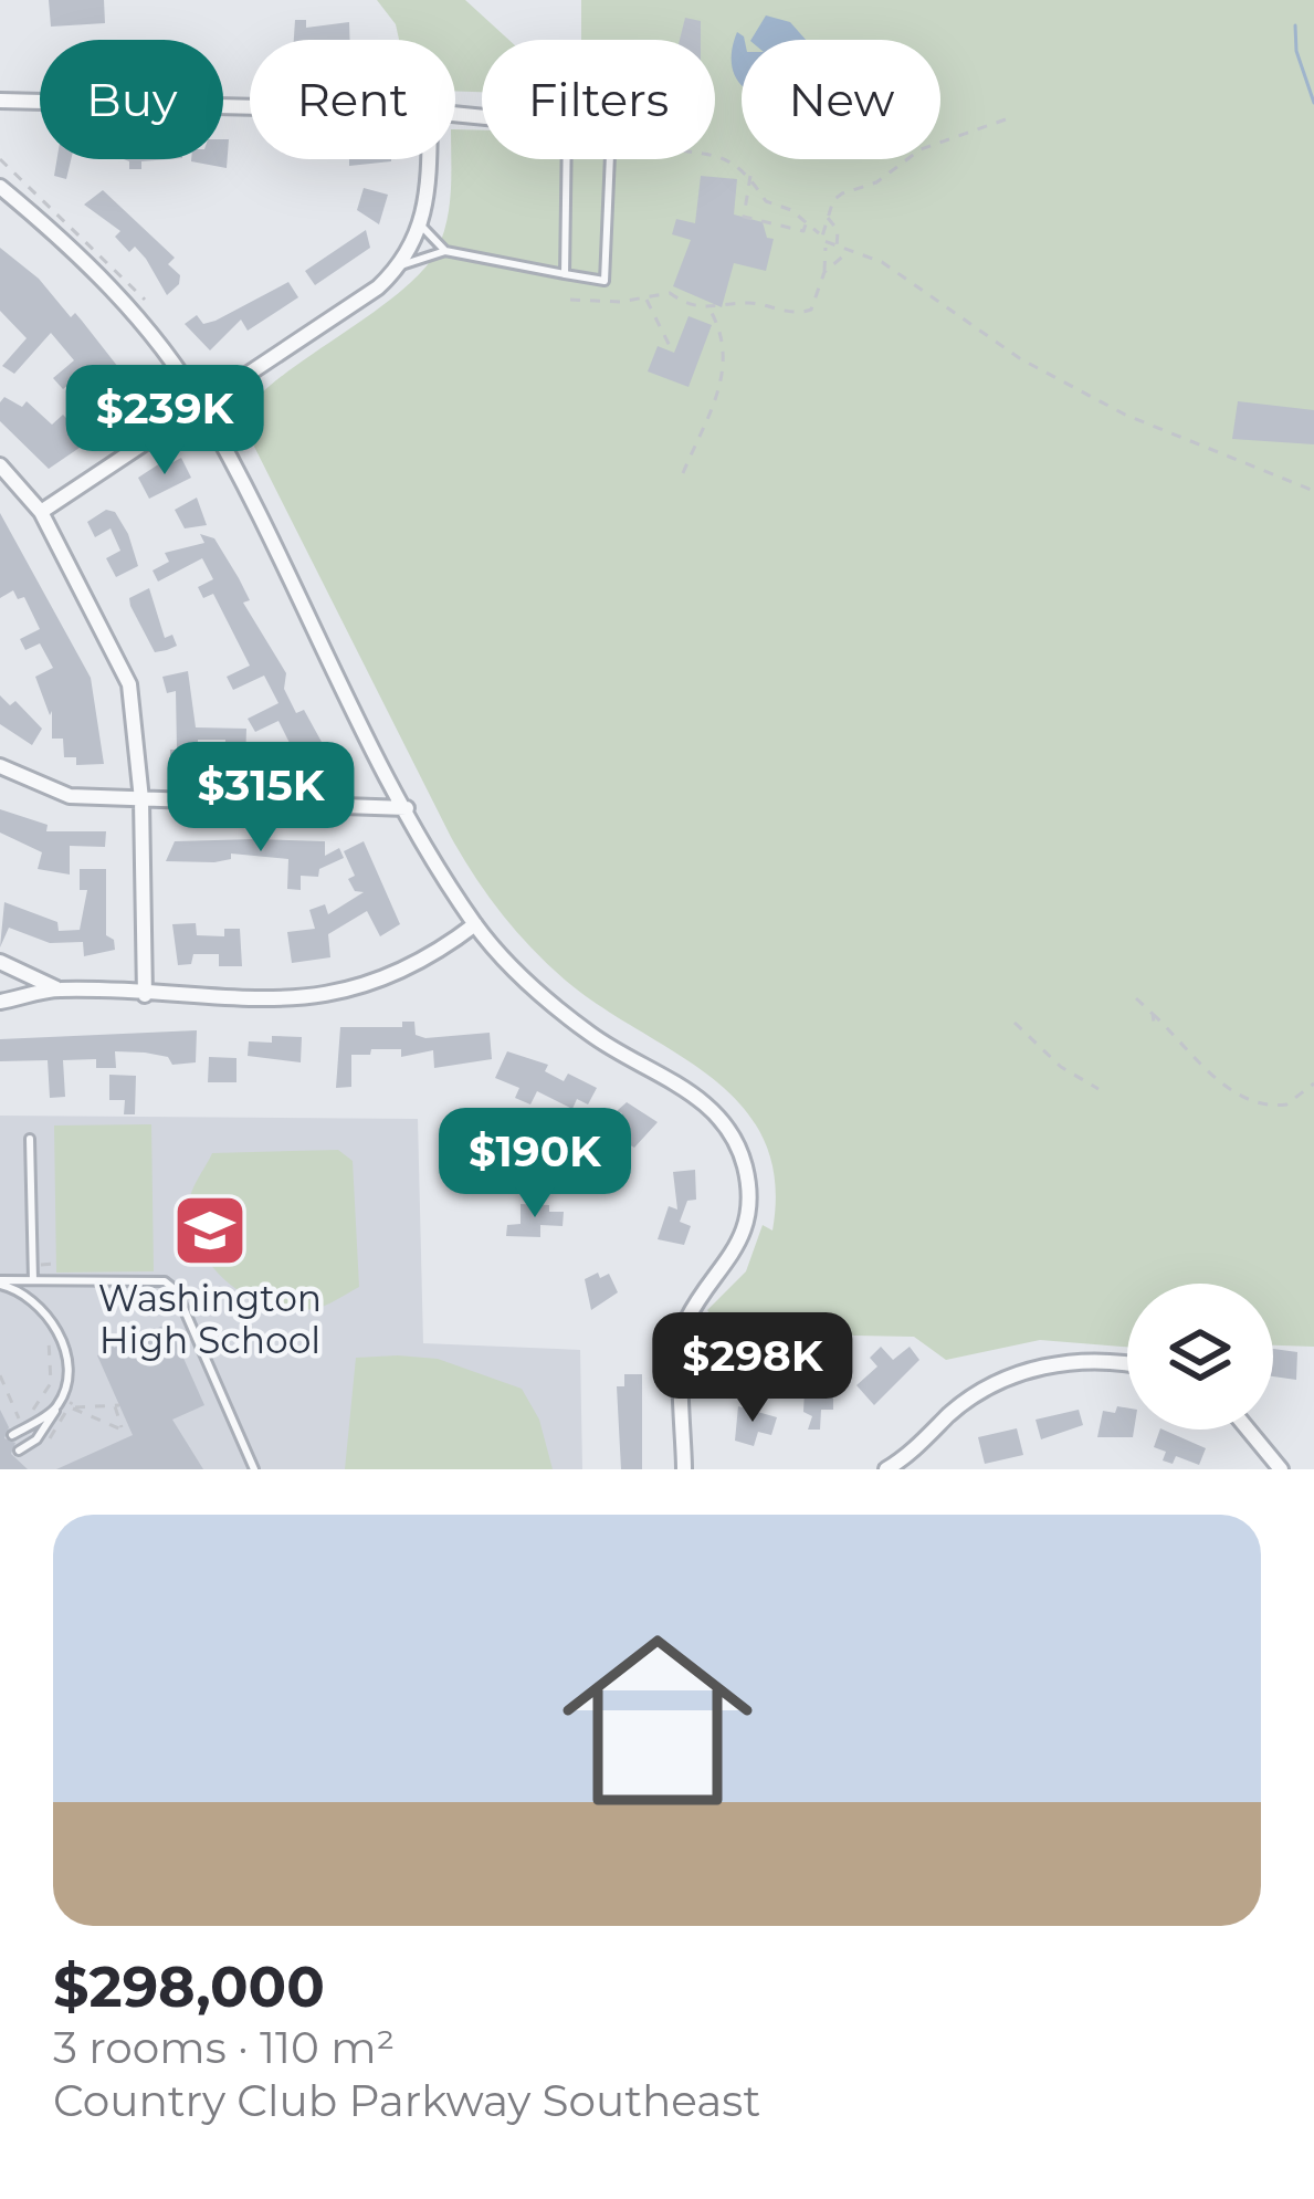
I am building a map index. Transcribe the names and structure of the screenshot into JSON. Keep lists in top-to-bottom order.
{
  "places": {
    "school or university": ["Washington High School"]
  },
  "page": {
    "chip": [
      "Buy",
      "Rent",
      "Filters",
      "New"
    ],
    "price": [
      "$239K",
      "$315K",
      "$190K",
      "$298K"
    ],
    "list": [
      {
        "name": "$298,000",
        "note": "3 rooms · 110 m² · Country Club Parkway Southeast"
      }
    ]
  }
}
